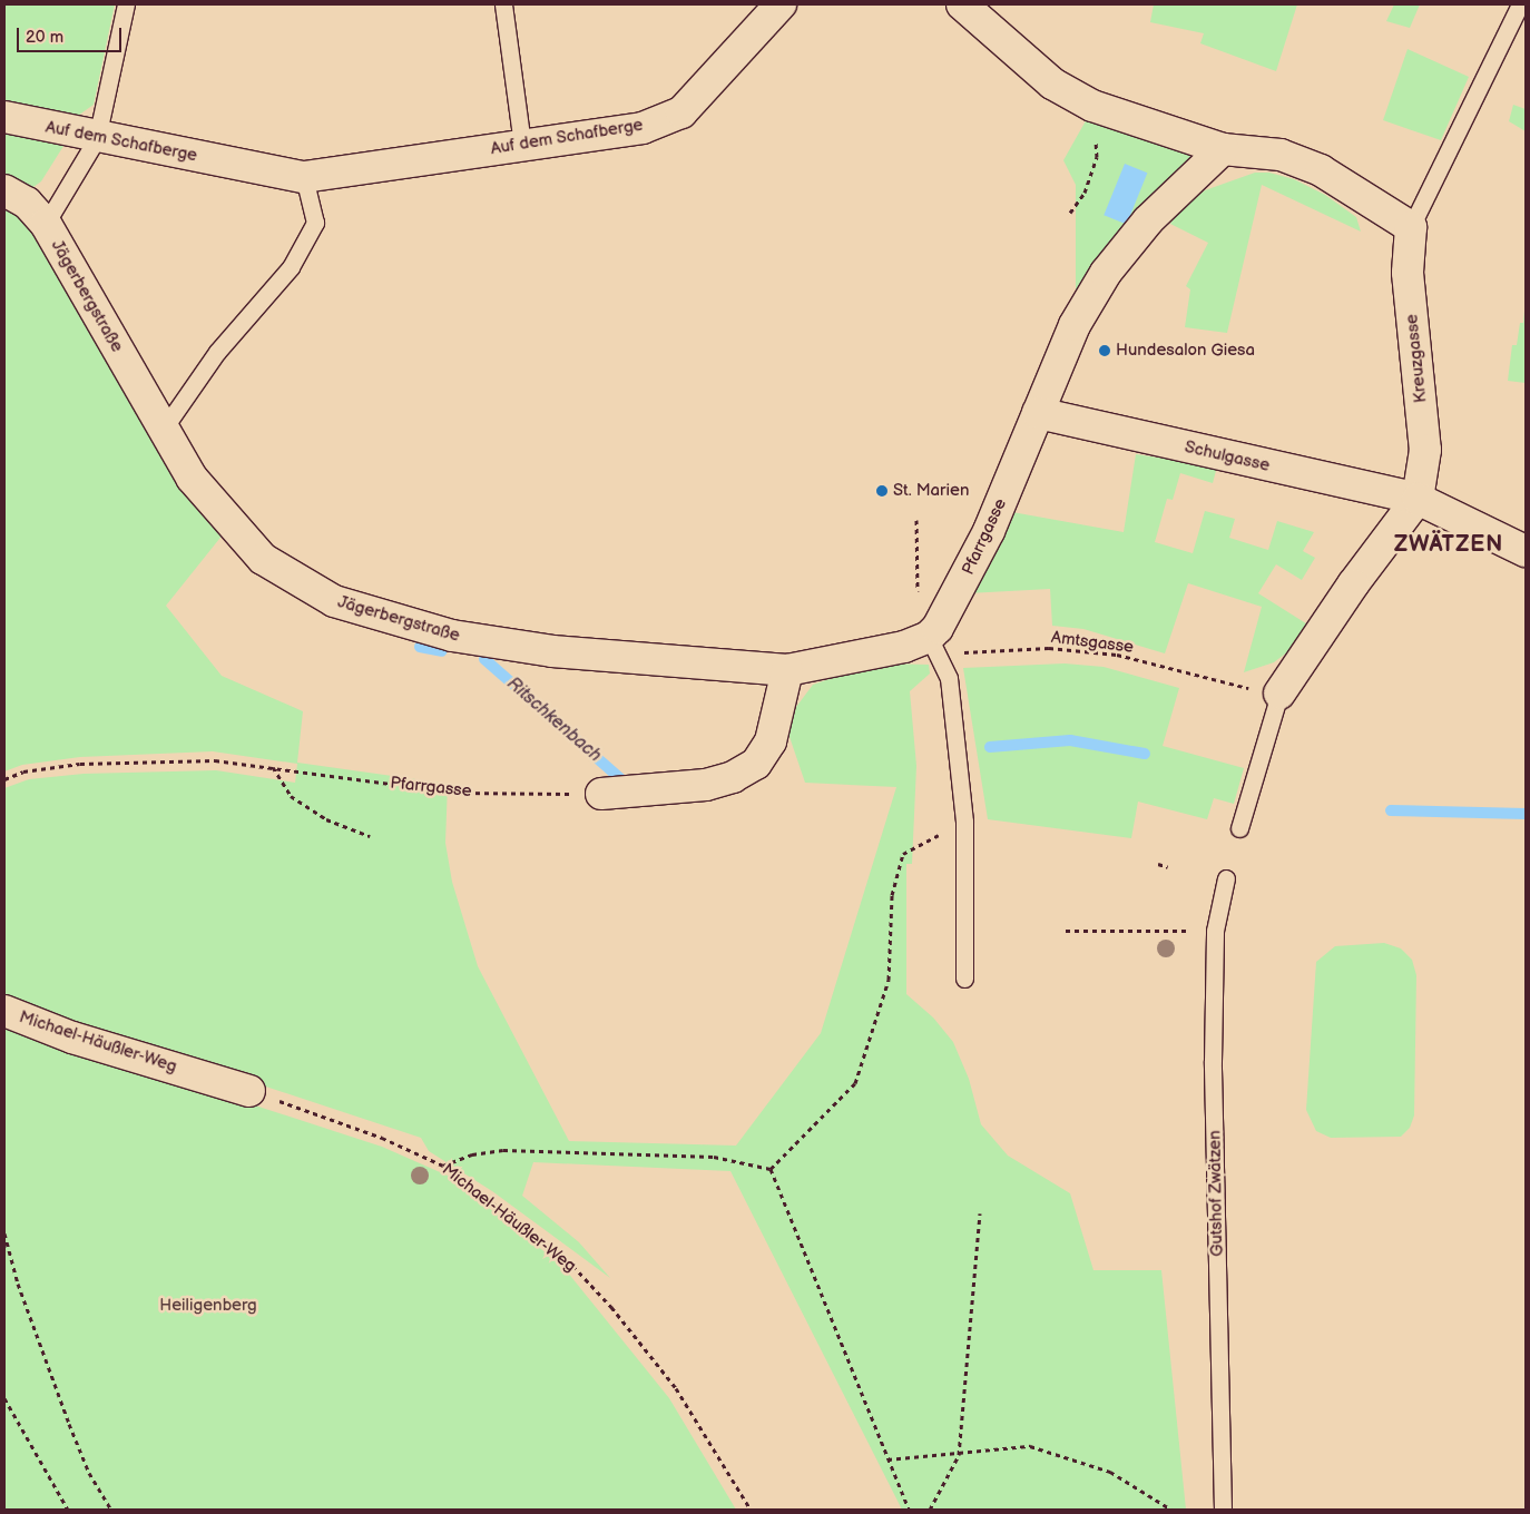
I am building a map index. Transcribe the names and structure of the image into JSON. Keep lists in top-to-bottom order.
{
  "streets": {
    "street": [
      "Auf dem Schafberge",
      "Jägerbergstraße",
      "Kreuzgasse",
      "Schulgasse",
      "Pfarrgasse",
      "Michael-Häußler-Weg"
    ],
    "lane": ["Gutshof Zwätzen"],
    "path": ["Amtsgasse"]
  },
  "crossings": [
    ["Jägerbergstraße", "Pfarrgasse"],
    ["Kreuzgasse", "Schulgasse"],
    ["Schulgasse", "Pfarrgasse"]
  ],
  "districts": ["ZWÄTZEN"],
  "water": ["Ritschkenbach"],
  "parks": ["Heiligenberg"],
  "places": ["Hundesalon Giesa", "St. Marien"],
  "scale_bar": "20 m"
}
